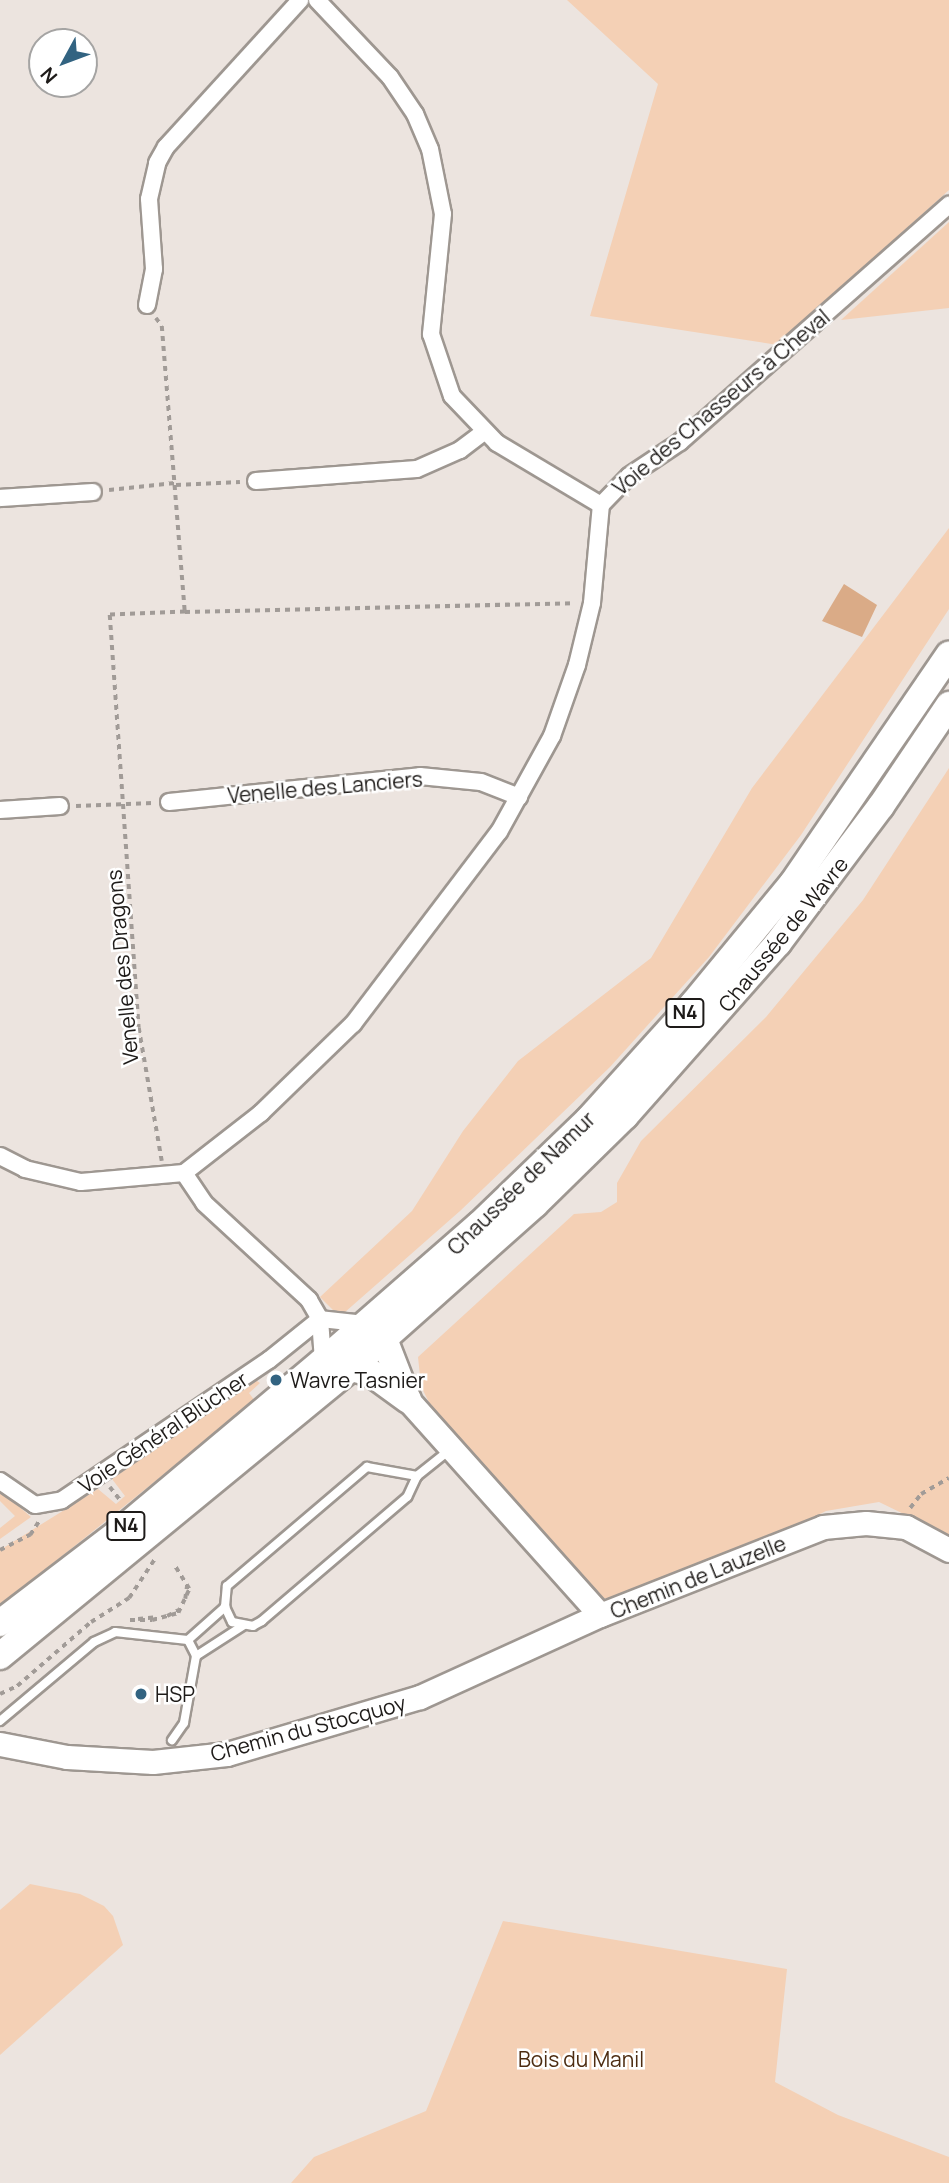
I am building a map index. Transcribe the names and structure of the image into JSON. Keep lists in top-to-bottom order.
{
  "streets": {
    "main road": ["Chaussée de Wavre", "N4", "Chaussée de Namur"],
    "street": [
      "Voie des Chasseurs à Cheval",
      "Venelle des Lanciers",
      "Voie Général Blücher",
      "Chemin de Lauzelle",
      "Chemin du Stocquoy"
    ],
    "path": ["Venelle des Dragons"]
  },
  "crossings": [
    ["Voie des Chasseurs à Cheval", "Venelle des Lanciers"],
    ["Chaussée de Wavre", "Chaussée de Namur"],
    ["Chemin de Lauzelle", "Chemin du Stocquoy"]
  ],
  "parks": ["Bois du Manil"],
  "places": ["Wavre Tasnier", "HSP"],
  "north": "bottom left"
}
